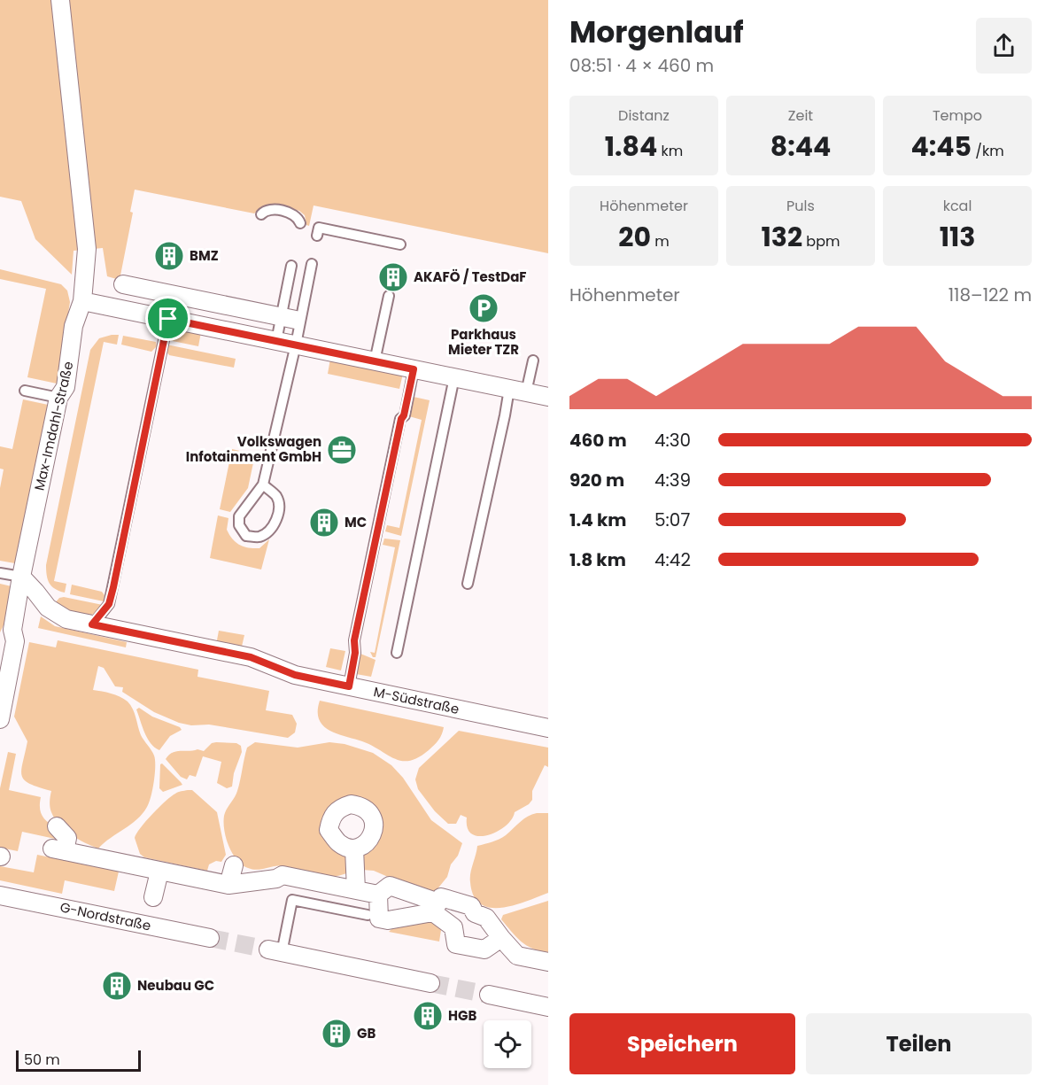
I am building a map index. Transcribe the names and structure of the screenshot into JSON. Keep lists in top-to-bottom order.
{
  "streets": {
    "street": ["Max-Imdahl-Straße", "M-Südstraße", "G-Nordstraße"]
  },
  "crossings": [
    ["Max-Imdahl-Straße", "M-Südstraße"]
  ],
  "places": {
    "building": [
      "BMZ",
      "AKAFÖ / TestDaF",
      "MC",
      "Neubau GC",
      "HGB",
      "GB"
    ],
    "parking": ["Parkhaus Mieter TZR"],
    "office": ["Volkswagen Infotainment GmbH"]
  },
  "scale_bar": "50 m",
  "page": {
    "heading": ["Morgenlauf", "08:51 · 4 × 460 m"],
    "stats": [
      ["Distanz", "1.84 km"],
      ["Zeit", "8:44"],
      ["Tempo", "4:45 /km"],
      ["Höhenmeter", "20 m"],
      ["Puls", "132 bpm"],
      ["kcal", "113"]
    ],
    "chart": ["Höhenmeter", "118–122 m"],
    "list": [
      {
        "name": "460 m",
        "note": "4:30"
      },
      {
        "name": "920 m",
        "note": "4:39"
      },
      {
        "name": "1.4 km",
        "note": "5:07"
      },
      {
        "name": "1.8 km",
        "note": "4:42"
      }
    ],
    "buttons": ["Speichern", "Teilen"],
    "scale": "50 m"
  }
}
